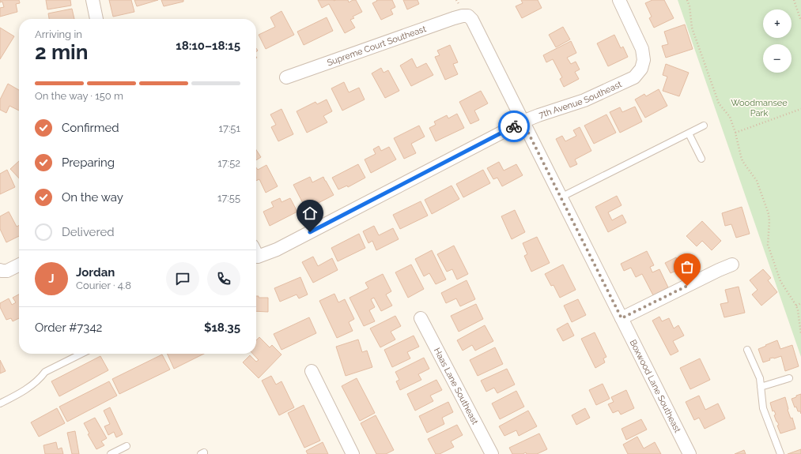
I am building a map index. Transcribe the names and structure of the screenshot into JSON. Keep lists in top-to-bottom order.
{
  "streets": {
    "street": [
      "Supreme Court Southeast",
      "7th Avenue Southeast",
      "Haas Lane Southeast",
      "Boxwood Lane Southeast"
    ]
  },
  "crossings": [
    ["Supreme Court Southeast", "Boxwood Lane Southeast"],
    ["7th Avenue Southeast", "Boxwood Lane Southeast"]
  ],
  "parks": ["Woodmansee Park"],
  "page": {
    "map_buttons": ["+", "−"],
    "heading": ["2 min", "Arriving in", "18:10–18:15"],
    "panel": [
      "Jordan",
      "Courier · 4.8",
      "Order #7342",
      "$18.35"
    ],
    "bar": "On the way · 150 m",
    "list": [
      ["Confirmed", "17:51"],
      ["Preparing", "17:52"],
      ["On the way", "17:55"],
      "Delivered"
    ],
    "round": "J"
  }
}
